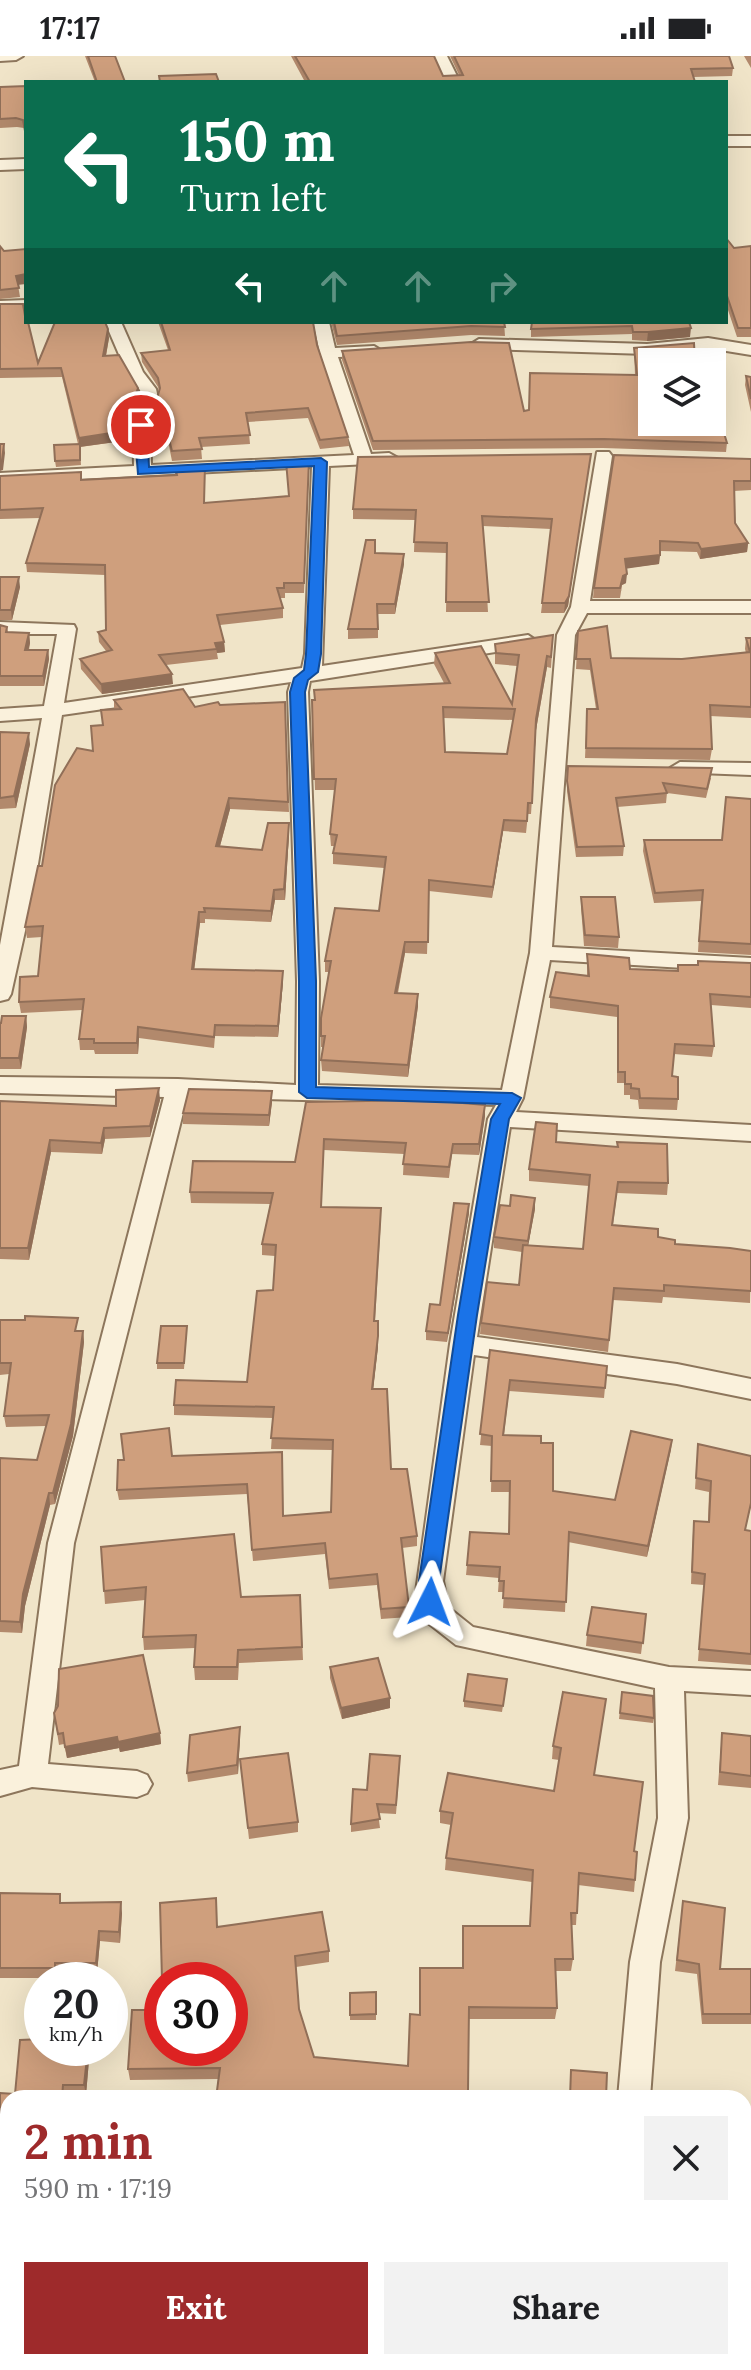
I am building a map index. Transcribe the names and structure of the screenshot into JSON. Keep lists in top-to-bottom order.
{
  "page": {
    "status": "17:17",
    "turn": ["150 m", "Turn left"],
    "speed": "20 km/h",
    "limit": "30",
    "heading": ["2 min", "590 m · 17:19"],
    "buttons": ["Exit", "Share"]
  }
}
